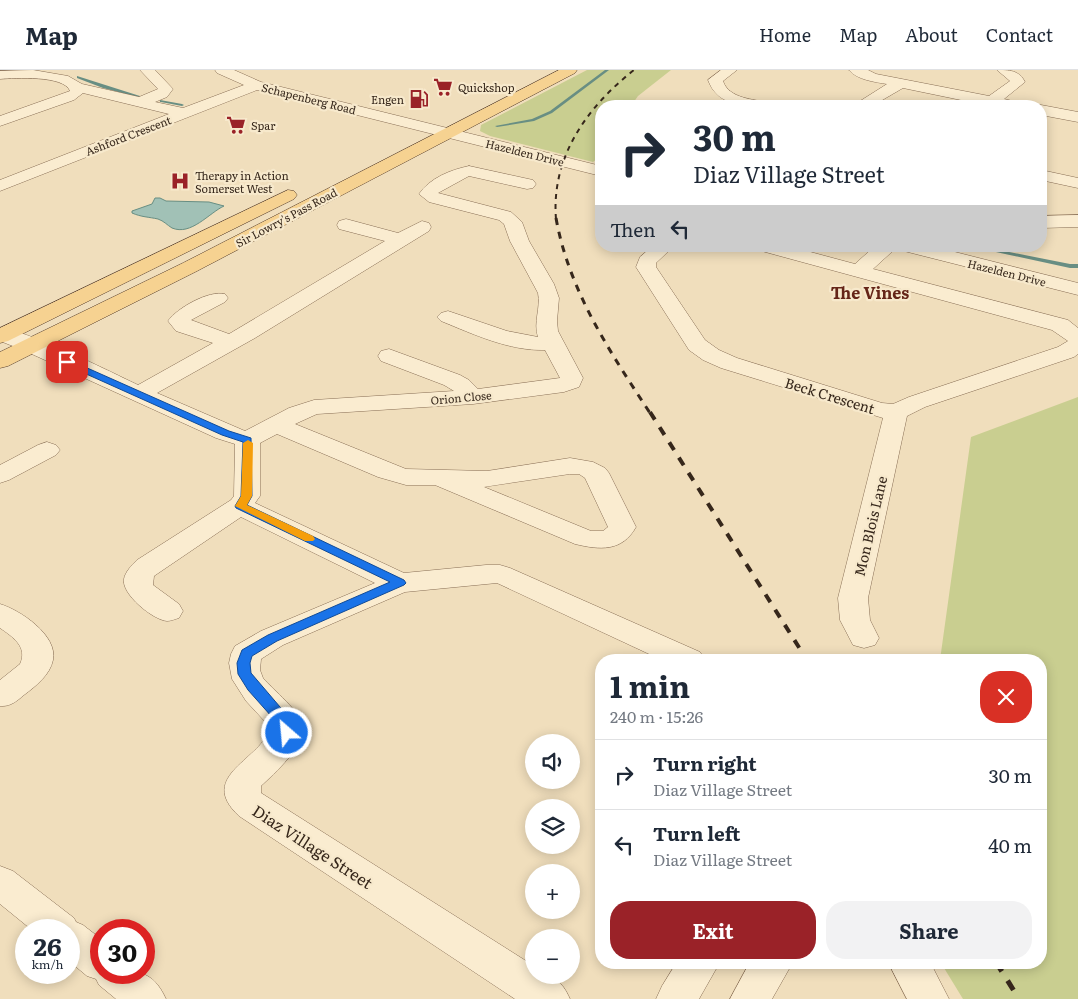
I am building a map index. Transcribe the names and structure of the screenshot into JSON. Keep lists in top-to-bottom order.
{
  "streets": {
    "main road": ["Sir Lowry's Pass Road"],
    "street": [
      "Schapenberg Road",
      "Ashford Crescent",
      "Hazelden Drive",
      "Beck Crescent",
      "Orion Close",
      "Mon Blois Lane",
      "Diaz Village Street"
    ]
  },
  "crossings": [
    ["Schapenberg Road", "Ashford Crescent"],
    ["Schapenberg Road", "Hazelden Drive"],
    ["Schapenberg Road", "Sir Lowry's Pass Road"],
    ["Hazelden Drive", "Sir Lowry's Pass Road"],
    ["Beck Crescent", "Mon Blois Lane"]
  ],
  "districts": ["The Vines"],
  "places": {
    "supermarket": ["Quickshop", "Spar"],
    "fuel station": ["Engen"],
    "hospital": ["Therapy in Action Somerset West"]
  },
  "page": {
    "header": "Map",
    "nav": [
      "Home",
      "Map",
      "About",
      "Contact"
    ],
    "turn": ["30 m", "Diaz Village Street"],
    "then": "Then",
    "heading": ["1 min", "240 m · 15:26"],
    "map_buttons": ["+", "−"],
    "list": [
      {
        "name": "Turn right",
        "note": "Diaz Village Street",
        "value": "30 m"
      },
      {
        "name": "Turn left",
        "note": "Diaz Village Street",
        "value": "40 m"
      }
    ],
    "buttons": ["Exit", "Share"],
    "speed": "26 km/h",
    "limit": "30"
  }
}
